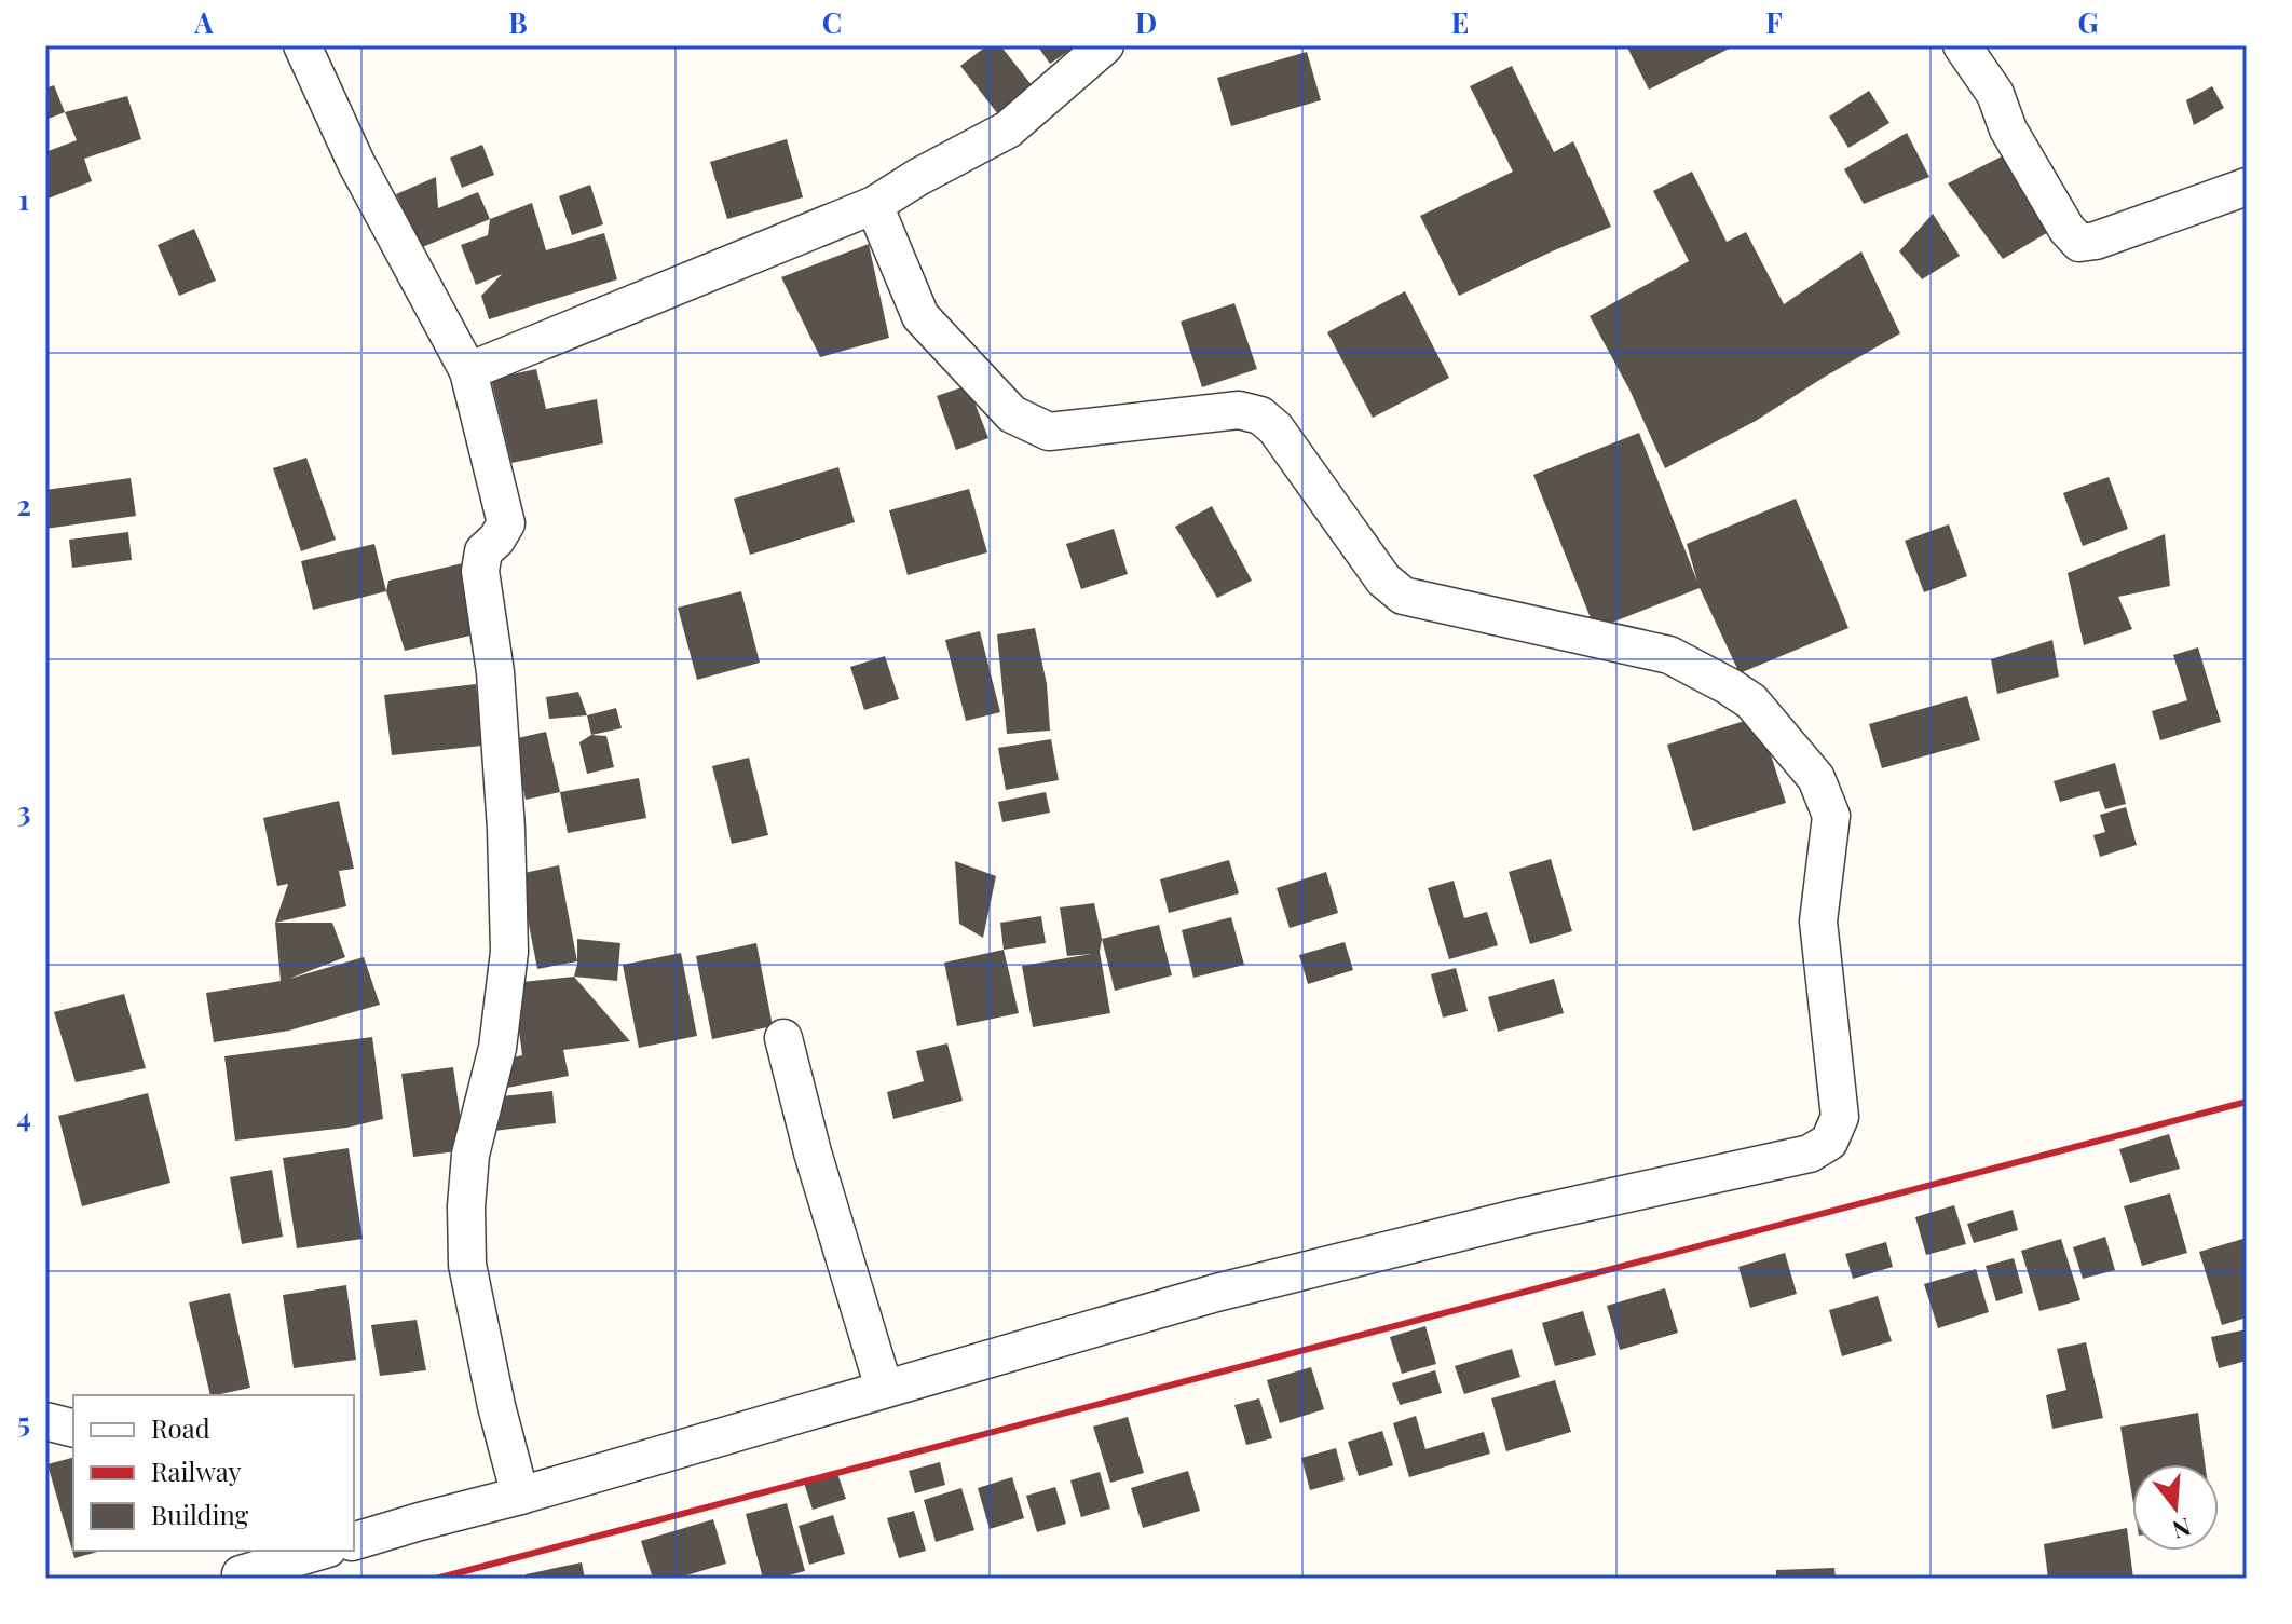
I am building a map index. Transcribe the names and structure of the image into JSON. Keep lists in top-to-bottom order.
{
  "legend": ["Road", "Railway", "Building"],
  "north": "bottom",
  "grid": {
    "columns": [
      "A",
      "B",
      "C",
      "D",
      "E",
      "F",
      "G"
    ],
    "rows": [
      "1",
      "2",
      "3",
      "4",
      "5"
    ]
  }
}
